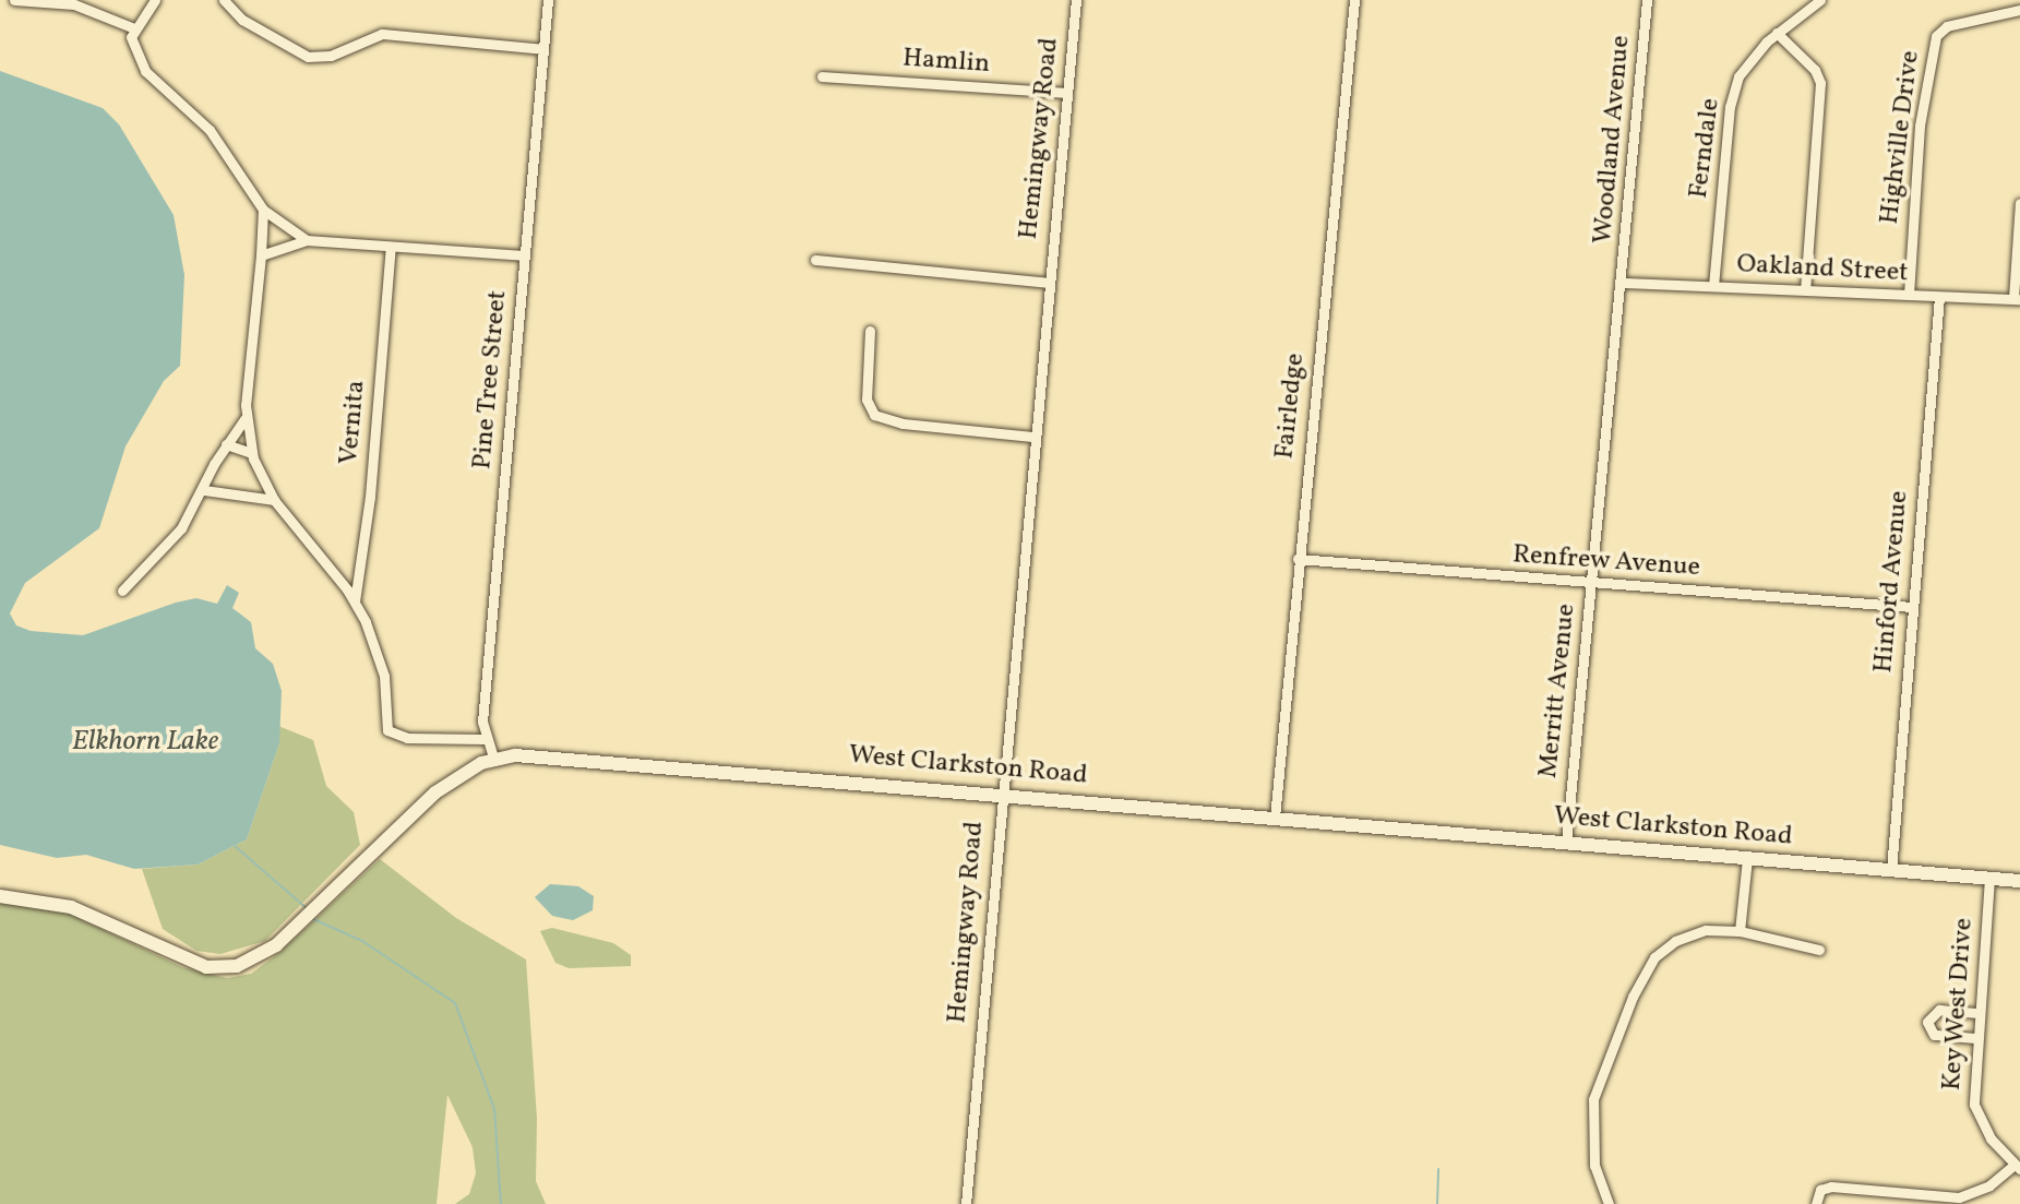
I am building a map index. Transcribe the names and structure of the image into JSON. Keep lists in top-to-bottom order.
{
  "streets": {
    "main road": ["West Clarkston Road"],
    "street": [
      "Hamlin",
      "Highville Drive",
      "Hemingway Road",
      "Woodland Avenue",
      "Ferndale",
      "Oakland Street",
      "Pine Tree Street",
      "Fairledge",
      "Vernita",
      "Renfrew Avenue",
      "Hinford Avenue",
      "Merritt Avenue",
      "Key West Drive"
    ]
  },
  "crossings": [
    ["Hamlin", "Hemingway Road"],
    ["Highville Drive", "Oakland Street"],
    ["Hemingway Road", "West Clarkston Road"],
    ["Woodland Avenue", "Oakland Street"],
    ["Woodland Avenue", "Merritt Avenue"],
    ["Ferndale", "Oakland Street"],
    ["Oakland Street", "Hinford Avenue"],
    ["Oakland Street", "Merritt Avenue"],
    ["Fairledge", "Renfrew Avenue"],
    ["Fairledge", "West Clarkston Road"],
    ["Renfrew Avenue", "Hinford Avenue"],
    ["Renfrew Avenue", "Merritt Avenue"],
    ["Hinford Avenue", "West Clarkston Road"],
    ["Merritt Avenue", "West Clarkston Road"],
    ["West Clarkston Road", "Key West Drive"]
  ],
  "water": ["Elkhorn Lake"]
}
